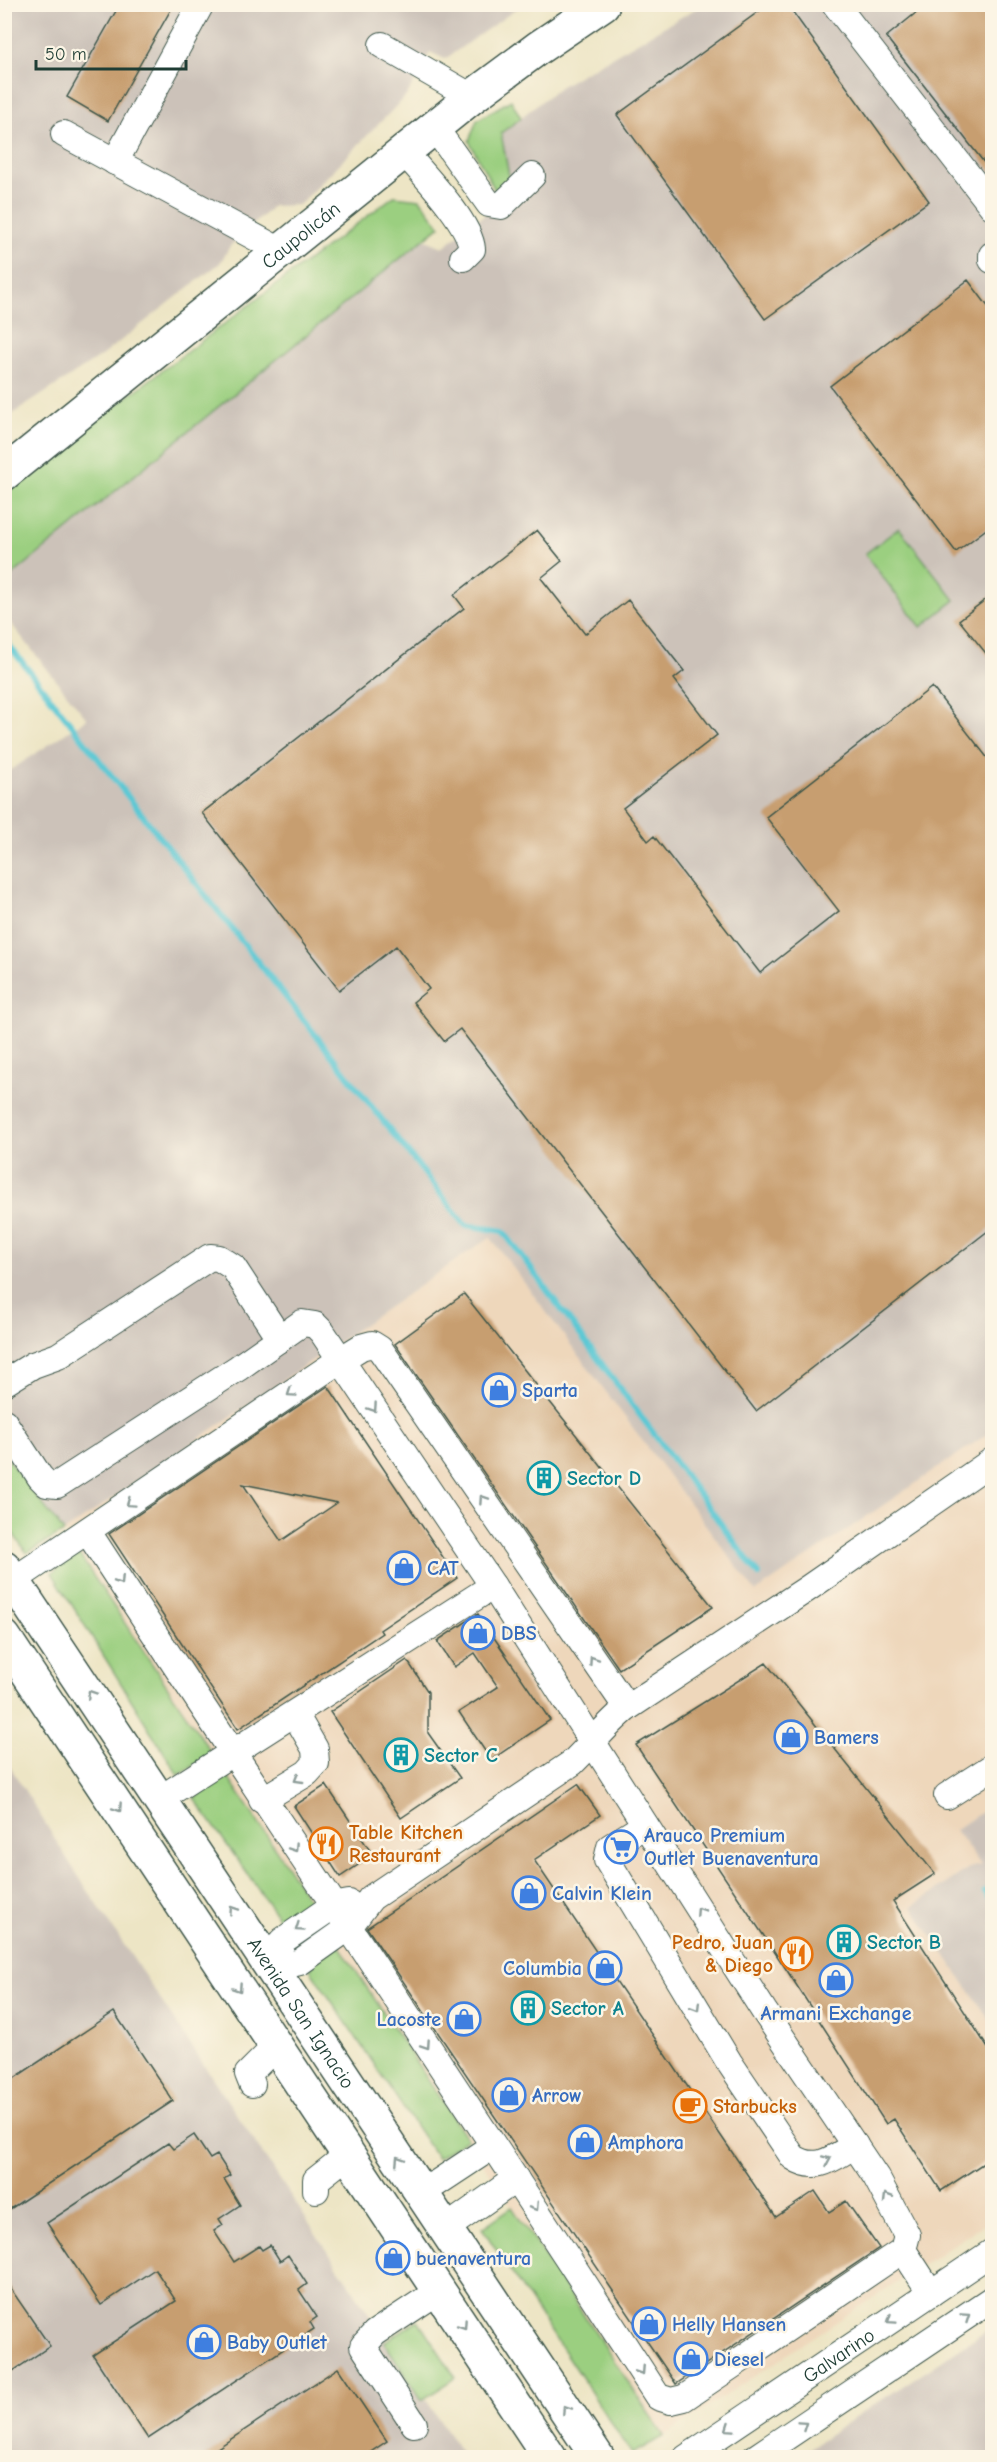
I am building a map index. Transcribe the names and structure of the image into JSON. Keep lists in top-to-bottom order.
{
  "streets": {
    "main road": ["Caupolicán", "Avenida San Ignacio"],
    "street": ["Galvarino"]
  },
  "places": {
    "shop": [
      "Sparta",
      "CAT",
      "DBS",
      "Bamers",
      "Calvin Klein",
      "Columbia",
      "Armani Exchange",
      "Lacoste",
      "Arrow",
      "Amphora",
      "buenaventura",
      "Helly Hansen",
      "Baby Outlet",
      "Diesel"
    ],
    "building": [
      "Sector D",
      "Sector C",
      "Sector B",
      "Sector A"
    ],
    "restaurant": ["Table Kitchen Restaurant", "Pedro, Juan & Diego"],
    "supermarket": ["Arauco Premium Outlet Buenaventura"],
    "cafe": ["Starbucks"]
  },
  "scale_bar": "50 m"
}
